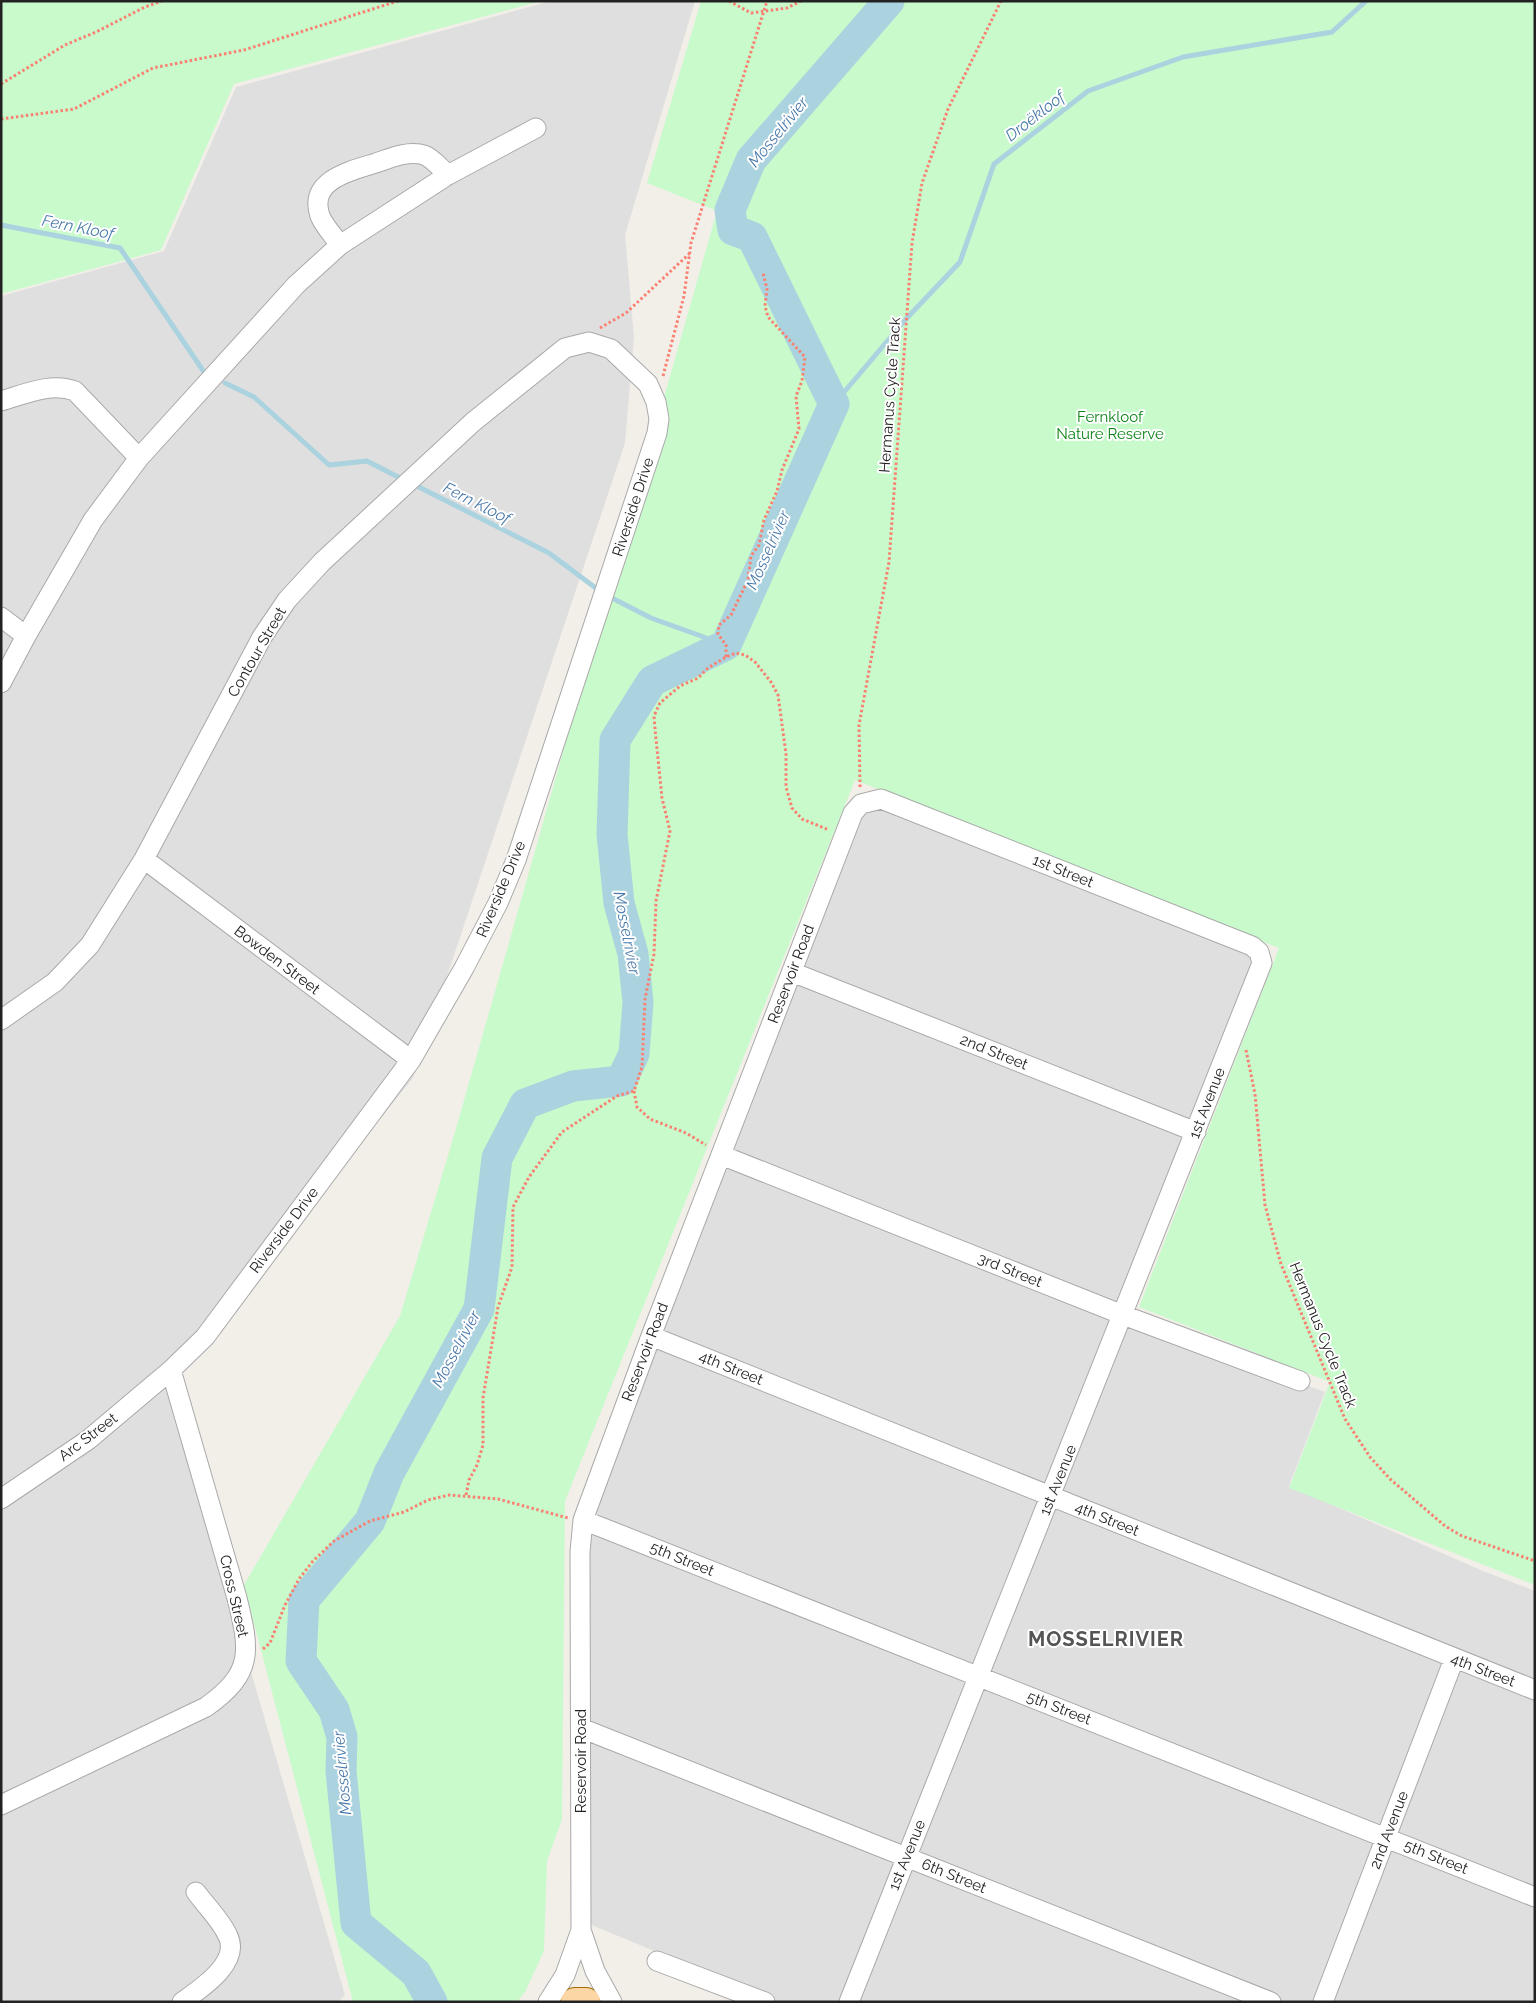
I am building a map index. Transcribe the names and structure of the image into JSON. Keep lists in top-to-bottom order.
{
  "streets": {
    "street": [
      "Riverside Drive",
      "Contour Street",
      "1st Street",
      "Bowden Street",
      "Reservoir Road",
      "2nd Street",
      "1st Avenue",
      "3rd Street",
      "4th Street",
      "Arc Street",
      "5th Street",
      "Cross Street",
      "2nd Avenue",
      "6th Street"
    ],
    "path": ["Hermanus Cycle Track"]
  },
  "crossings": [
    ["Hermanus Cycle Track", "1st Street"],
    ["Hermanus Cycle Track", "Reservoir Road"],
    ["Hermanus Cycle Track", "1st Avenue"],
    ["Riverside Drive", "Contour Street"],
    ["Riverside Drive", "Bowden Street"],
    ["Riverside Drive", "Arc Street"],
    ["Riverside Drive", "Cross Street"],
    ["Contour Street", "Bowden Street"],
    ["1st Street", "Reservoir Road"],
    ["1st Street", "1st Avenue"],
    ["Reservoir Road", "2nd Street"],
    ["Reservoir Road", "3rd Street"],
    ["Reservoir Road", "4th Street"],
    ["Reservoir Road", "5th Street"],
    ["Reservoir Road", "6th Street"],
    ["2nd Street", "1st Avenue"],
    ["1st Avenue", "3rd Street"],
    ["1st Avenue", "4th Street"],
    ["1st Avenue", "5th Street"],
    ["1st Avenue", "6th Street"],
    ["4th Street", "2nd Avenue"],
    ["Arc Street", "Cross Street"],
    ["5th Street", "2nd Avenue"]
  ],
  "districts": ["MOSSELRIVIER"],
  "water": ["Droëkloof", "Mosselrivier", "Fern Kloof"],
  "parks": ["Fernkloof Nature Reserve"]
}
